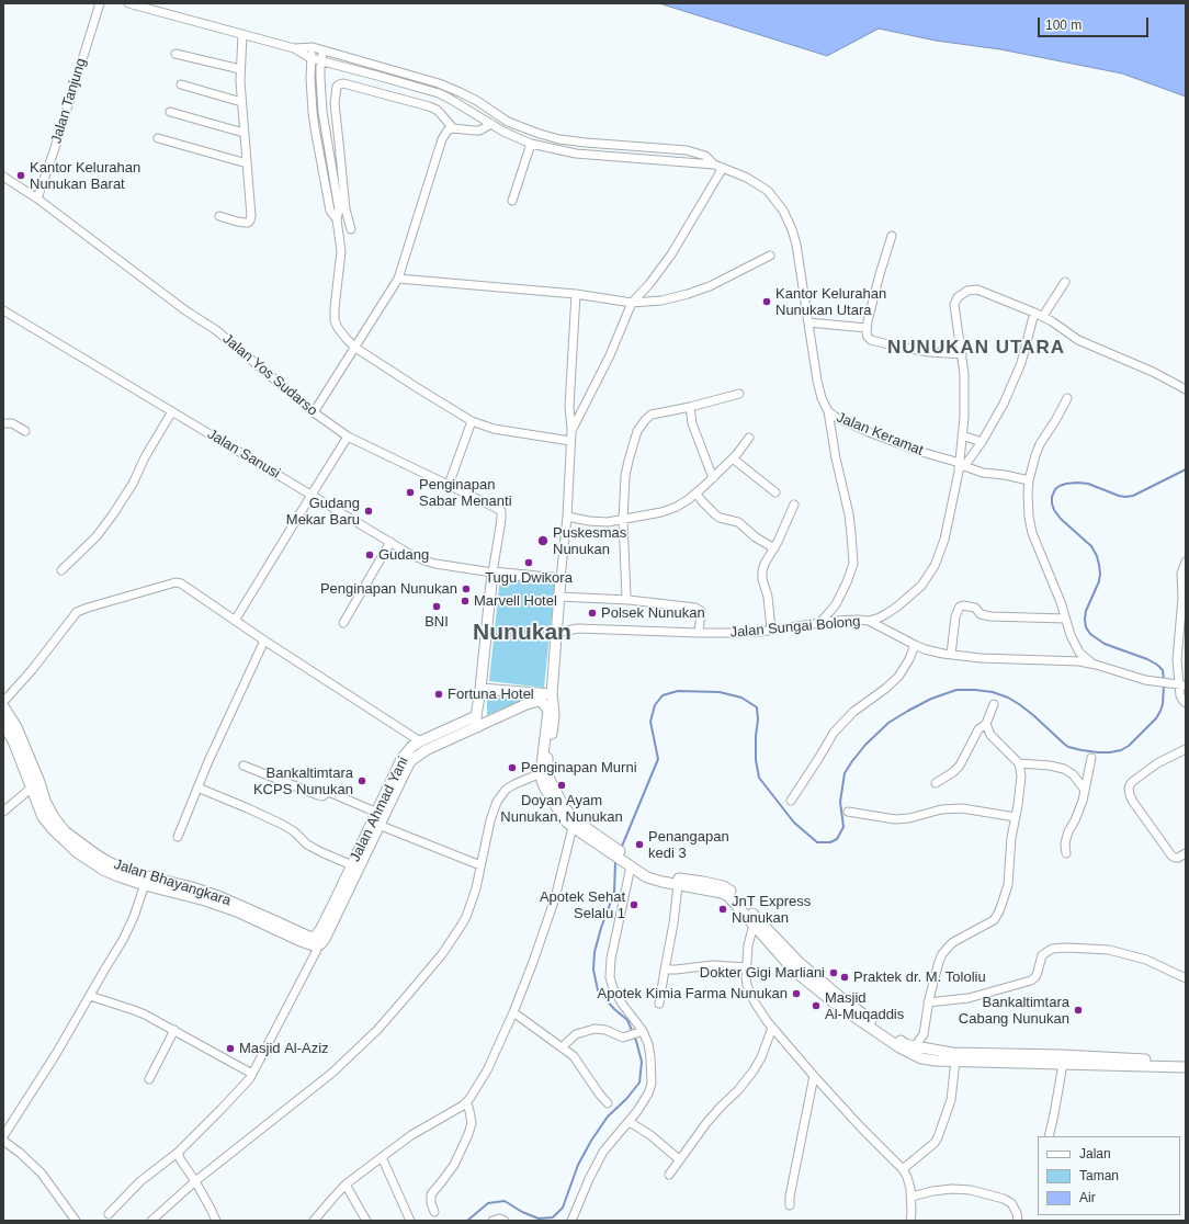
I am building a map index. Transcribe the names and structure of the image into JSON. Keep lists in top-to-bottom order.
{
  "streets": {
    "main road": ["Jalan Ahmad Yani", "Jalan Bhayangkara"],
    "street": [
      "Jalan Tanjung",
      "Jalan Yos Sudarso",
      "Jalan Keramat",
      "Jalan Sanusi",
      "Jalan Sungai Bolong"
    ]
  },
  "crossings": [
    ["Jalan Tanjung", "Jalan Yos Sudarso"],
    ["Jalan Yos Sudarso", "Jalan Sanusi"],
    ["Jalan Ahmad Yani", "Jalan Bhayangkara"]
  ],
  "districts": ["NUNUKAN UTARA", "Nunukan"],
  "places": [
    "Kantor Kelurahan Nunukan Barat",
    "Kantor Kelurahan Nunukan Utara",
    "Penginapan Sabar Menanti",
    "Gudang Mekar Baru",
    "Puskesmas Nunukan",
    "Gudang",
    "Tugu Dwikora",
    "Penginapan Nunukan",
    "Marvell Hotel",
    "BNI",
    "Polsek Nunukan",
    "Fortuna Hotel",
    "Penginapan Murni",
    "Bankaltimtara KCPS Nunukan",
    "Doyan Ayam Nunukan, Nunukan",
    "Penangapan kedi 3",
    "Apotek Sehat Selalu 1",
    "JnT Express Nunukan",
    "Dokter Gigi Marliani",
    "Praktek dr. M. Tololiu",
    "Apotek Kimia Farma Nunukan",
    "Masjid Al-Muqaddis",
    "Bankaltimtara Cabang Nunukan",
    "Masjid Al-Aziz"
  ],
  "legend": ["Jalan", "Taman", "Air"],
  "scale_bar": "100 m"
}
